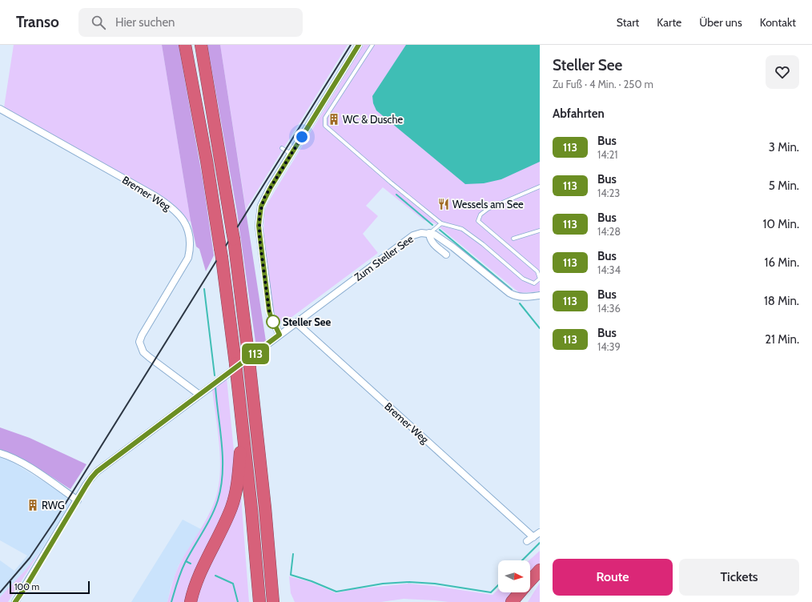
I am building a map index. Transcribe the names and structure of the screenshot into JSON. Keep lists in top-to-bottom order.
{
  "streets": {
    "street": ["Bremer Weg", "Zum Steller See"]
  },
  "crossings": [
    ["Bremer Weg", "Zum Steller See"]
  ],
  "places": {
    "building": ["WC & Dusche", "RWG"],
    "restaurant": ["Wessels am See"],
    "other": ["Steller See"]
  },
  "lines": ["bus line 113"],
  "scale_bar": "100 m",
  "north": "right",
  "page": {
    "header": "Transo",
    "search": "Hier suchen",
    "nav": [
      "Start",
      "Karte",
      "Über uns",
      "Kontakt"
    ],
    "on_map": "113",
    "heading": [
      ["Steller See", "Zu Fuß · 4 Min. · 250 m"],
      "Abfahrten"
    ],
    "list": [
      {
        "mark": "113",
        "name": "Bus",
        "note": "14:21",
        "value": "3 Min."
      },
      {
        "mark": "113",
        "name": "Bus",
        "note": "14:23",
        "value": "5 Min."
      },
      {
        "mark": "113",
        "name": "Bus",
        "note": "14:28",
        "value": "10 Min."
      },
      {
        "mark": "113",
        "name": "Bus",
        "note": "14:34",
        "value": "16 Min."
      },
      {
        "mark": "113",
        "name": "Bus",
        "note": "14:36",
        "value": "18 Min."
      },
      {
        "mark": "113",
        "name": "Bus",
        "note": "14:39",
        "value": "21 Min."
      }
    ],
    "buttons": ["Route", "Tickets"],
    "scale": "100 m"
  }
}
